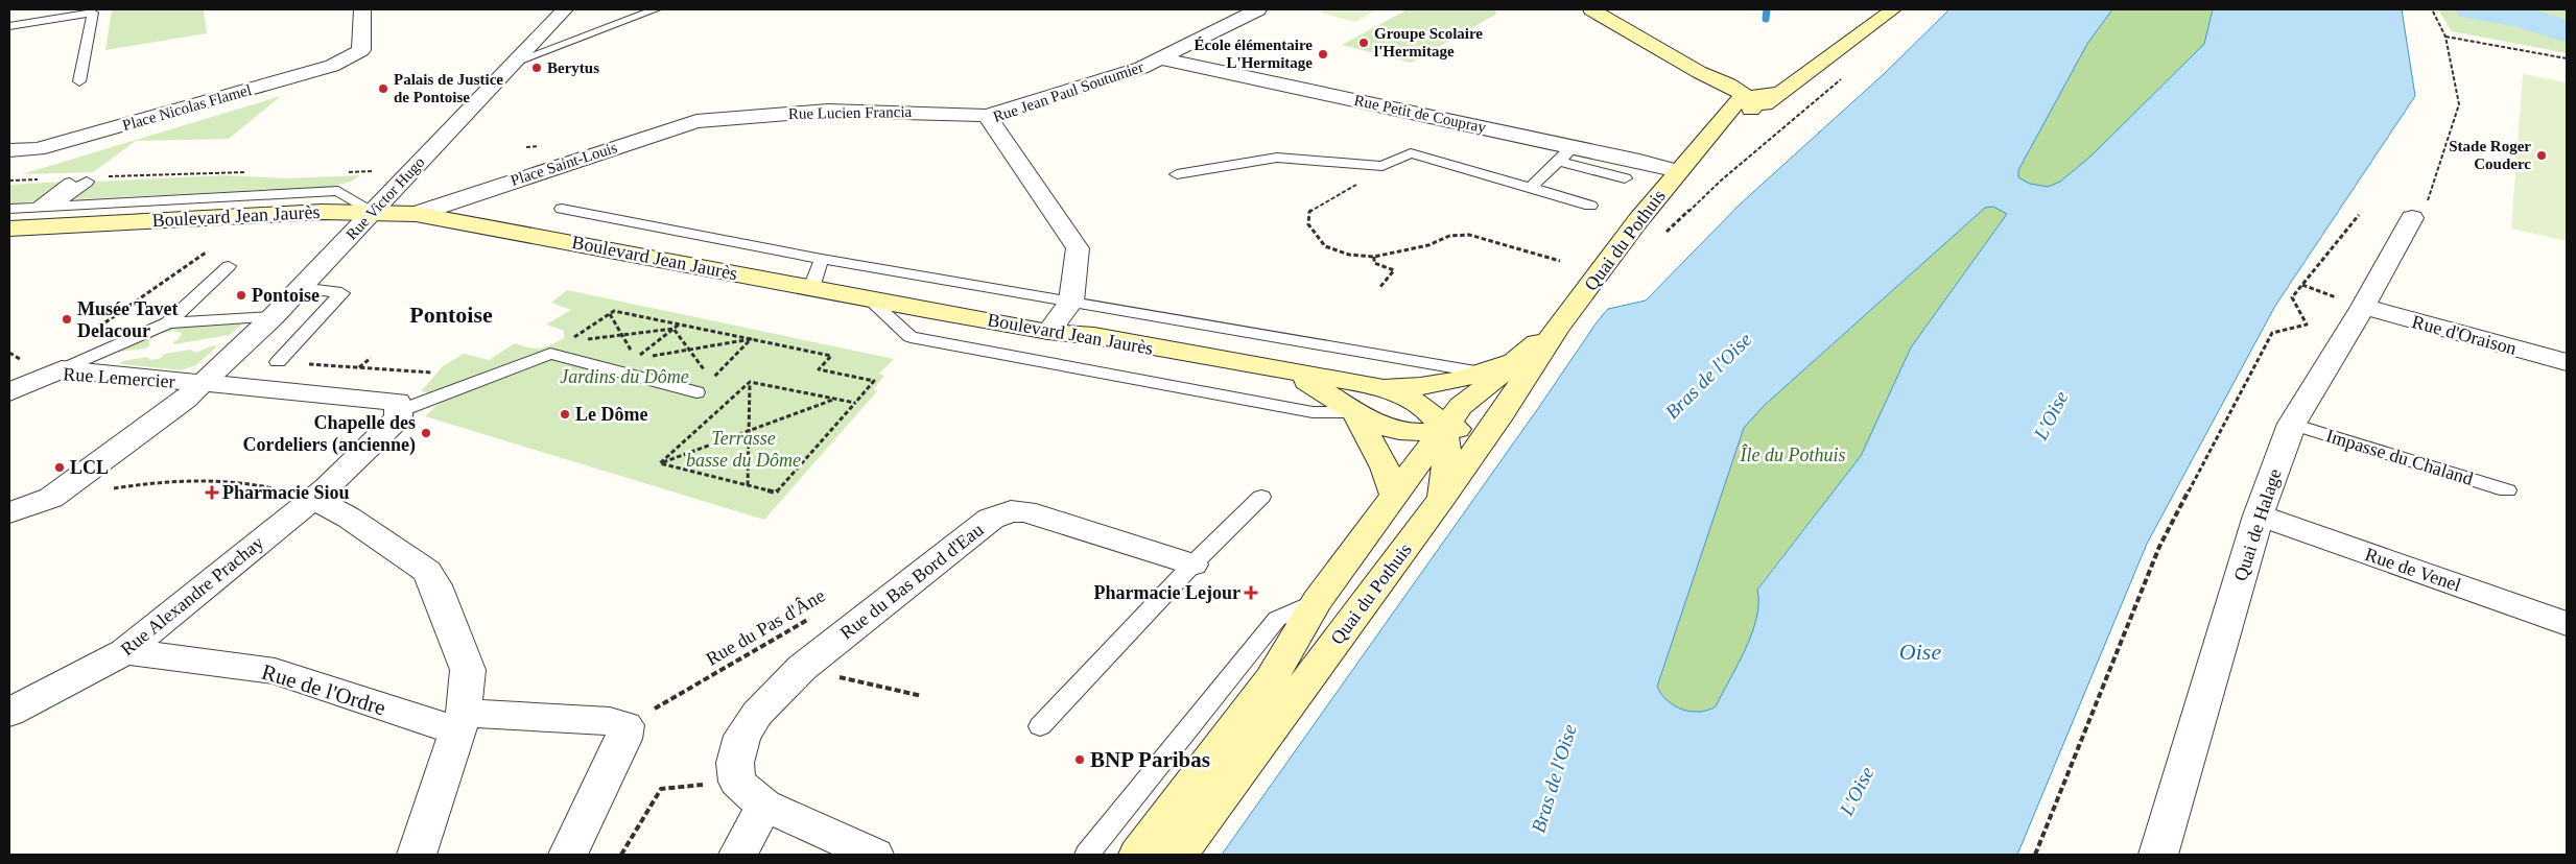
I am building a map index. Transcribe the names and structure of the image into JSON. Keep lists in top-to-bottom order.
{
  "streets": {
    "main road": ["Boulevard Jean Jaurès", "Quai du Pothuis"],
    "street": [
      "Rue Jean Paul Soutumier",
      "Place Nicolas Flamel",
      "Rue Lucien Francia",
      "Rue Petit de Coupray",
      "Place Saint-Louis",
      "Rue Victor Hugo",
      "Rue d'Oraison",
      "Rue Lemercier",
      "Quai de Halage",
      "Rue de Venel",
      "Rue du Bas Bord d'Eau",
      "Rue Alexandre Prachay",
      "Rue de l'Ordre"
    ],
    "lane": ["Impasse du Chaland"],
    "path": ["Rue du Pas d'Âne"]
  },
  "crossings": [
    ["Rue Jean Paul Soutumier", "Rue Lucien Francia"],
    ["Rue Jean Paul Soutumier", "Rue Petit de Coupray"],
    ["Rue Lucien Francia", "Place Saint-Louis"],
    ["Rue Petit de Coupray", "Quai du Pothuis"],
    ["Place Saint-Louis", "Boulevard Jean Jaurès"],
    ["Rue Victor Hugo", "Boulevard Jean Jaurès"],
    ["Rue Victor Hugo", "Rue Lemercier"],
    ["Boulevard Jean Jaurès", "Quai du Pothuis"],
    ["Rue d'Oraison", "Quai de Halage"],
    ["Rue Lemercier", "Rue Alexandre Prachay"],
    ["Impasse du Chaland", "Quai de Halage"],
    ["Quai de Halage", "Rue de Venel"],
    ["Rue Alexandre Prachay", "Rue de l'Ordre"]
  ],
  "districts": ["Pontoise"],
  "water": ["Bras de l'Oise", "L'Oise", "Oise"],
  "parks": ["Jardins du Dôme", "Terrasse basse du Dôme", "Île du Pothuis"],
  "places": {
    "other": [
      "Groupe Scolaire l'Hermitage",
      "École élémentaire L'Hermitage",
      "Berytus",
      "Palais de Justice de Pontoise",
      "Stade Roger Couderc",
      "Pontoise",
      "Musée Tavet Delacour",
      "Le Dôme",
      "Chapelle des Cordeliers (ancienne)",
      "LCL",
      "BNP Paribas"
    ],
    "health": ["Pharmacie Siou", "Pharmacie Lejour"]
  }
}
